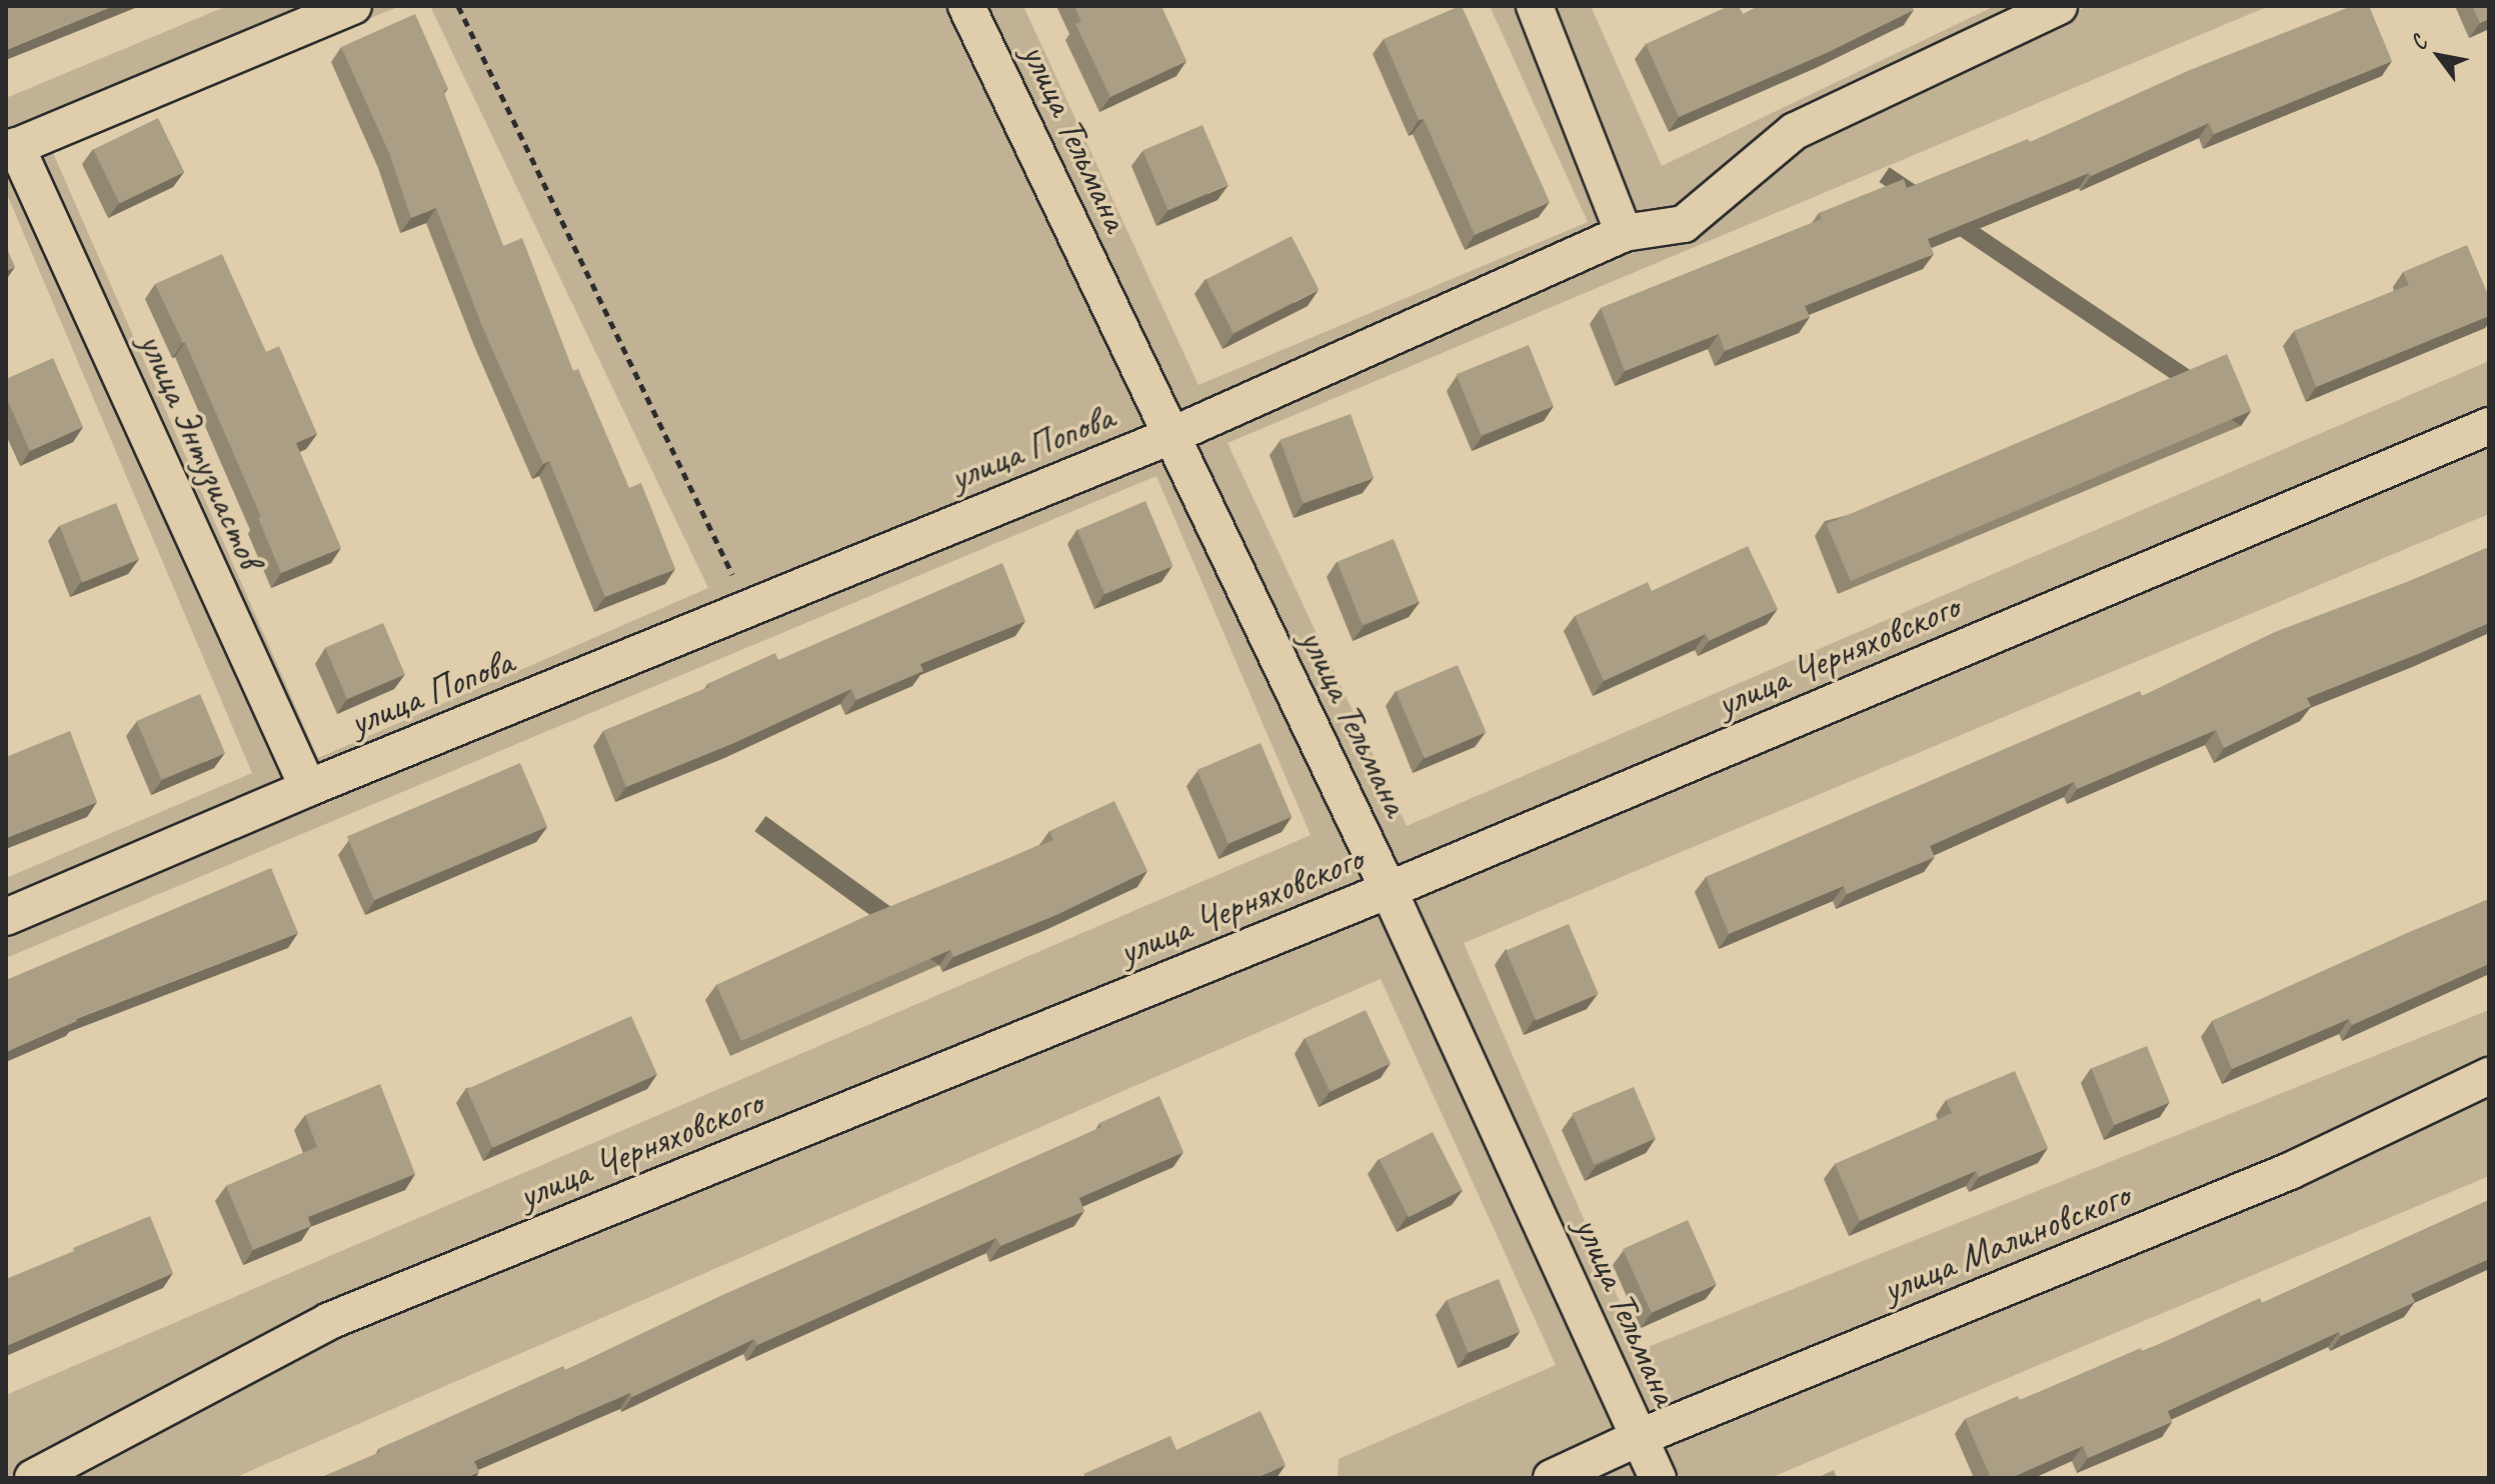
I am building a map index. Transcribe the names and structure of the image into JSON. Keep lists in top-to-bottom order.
{
  "streets": {
    "street": [
      "улица Тельмана",
      "улица Попова",
      "улица Энтузиастов",
      "улица Черняховского",
      "улица Малиновского"
    ]
  },
  "crossings": [
    ["улица Тельмана", "улица Попова"],
    ["улица Тельмана", "улица Черняховского"],
    ["улица Тельмана", "улица Малиновского"],
    ["улица Попова", "улица Энтузиастов"]
  ],
  "north": "top left"
}
